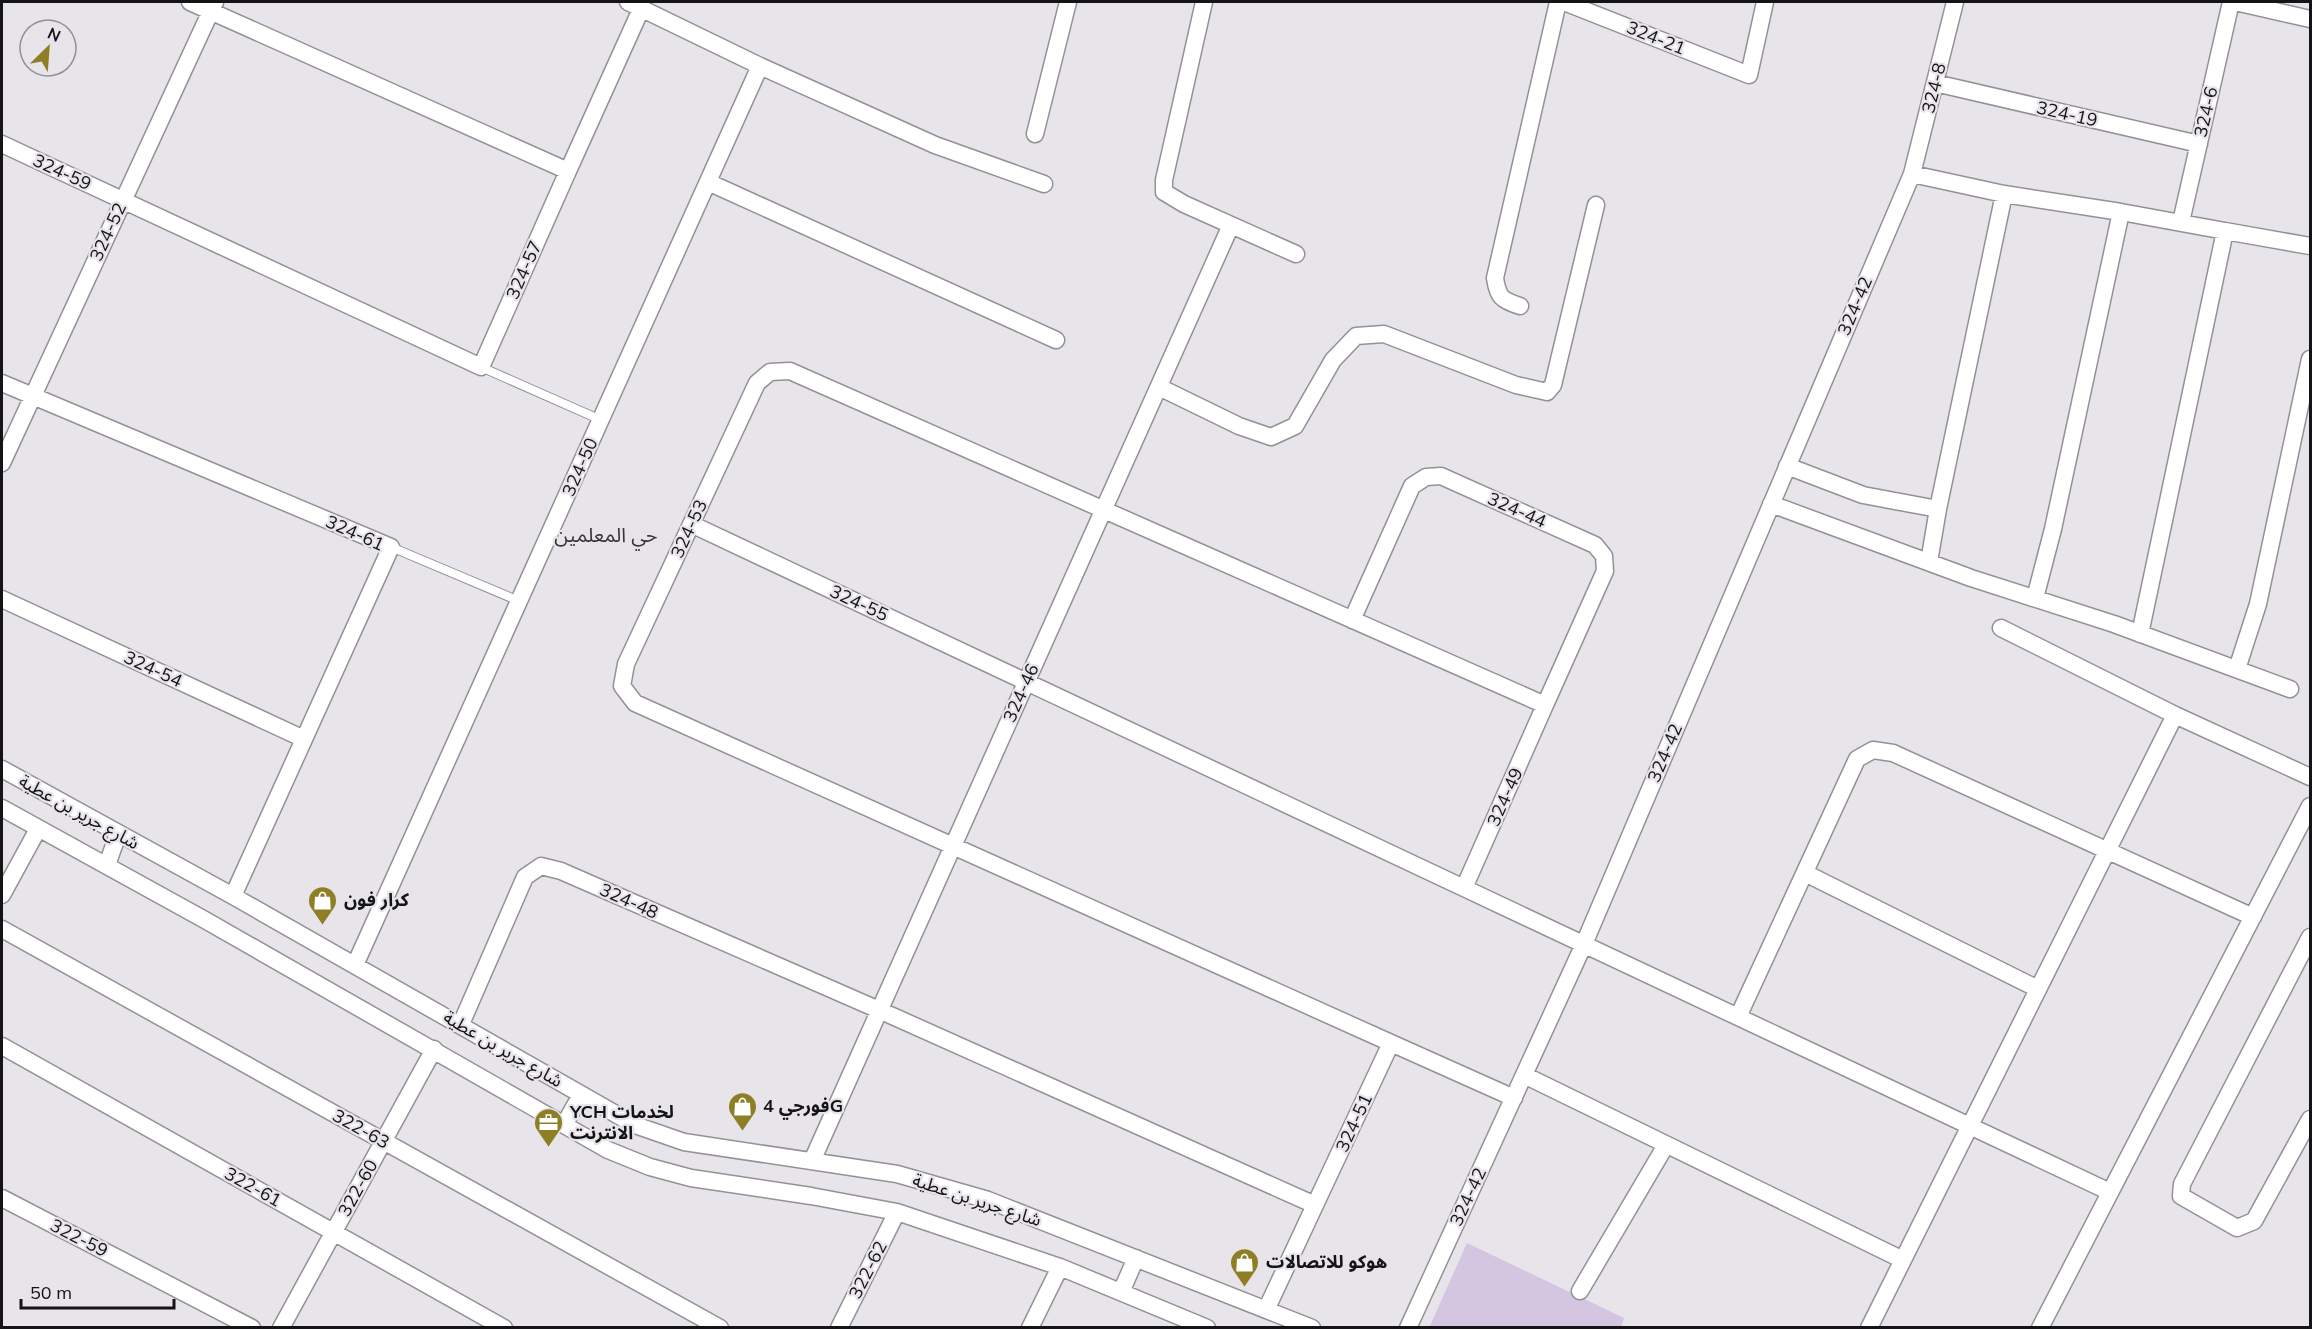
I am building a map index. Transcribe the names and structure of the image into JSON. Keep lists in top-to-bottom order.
{
  "streets": {
    "street": [
      "324-21",
      "324-8",
      "324-6",
      "324-19",
      "324-59",
      "324-52",
      "324-57",
      "324-42",
      "324-50",
      "324-44",
      "324-53",
      "324-61",
      "324-55",
      "324-54",
      "324-46",
      "324-49",
      "شارع جرير بن عطية",
      "324-48",
      "324-51",
      "322-63",
      "322-61",
      "322-60",
      "322-59",
      "322-62"
    ]
  },
  "crossings": [
    ["324-8", "324-19"],
    ["324-8", "324-42"],
    ["324-6", "324-19"],
    ["324-59", "324-52"],
    ["324-52", "324-61"],
    ["324-50", "شارع جرير بن عطية"],
    ["324-44", "324-49"],
    ["324-53", "324-55"],
    ["324-53", "324-46"],
    ["324-61", "324-54"],
    ["324-61", "شارع جرير بن عطية"],
    ["324-55", "324-46"],
    ["324-46", "شارع جرير بن عطية"],
    ["324-46", "324-48"],
    ["شارع جرير بن عطية", "324-48"],
    ["شارع جرير بن عطية", "324-51"],
    ["شارع جرير بن عطية", "322-60"],
    ["شارع جرير بن عطية", "322-62"],
    ["322-63", "322-60"],
    ["322-61", "322-60"]
  ],
  "districts": ["حي المعلمين"],
  "places": {
    "shop": ["كرار فون", "فورجي 4G", "هوكو للاتصالات"],
    "office": ["YCH لخدمات الانترنت"]
  },
  "scale_bar": "50 m",
  "north": "top right"
}
